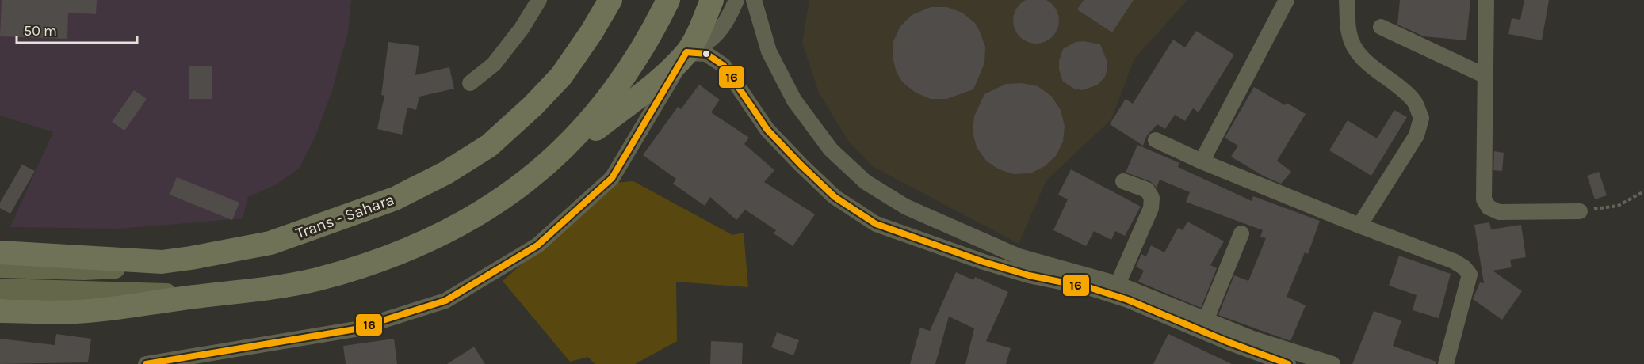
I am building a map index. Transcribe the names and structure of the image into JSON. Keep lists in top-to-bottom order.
{
  "streets": {
    "highway": ["Trans - Sahara"]
  },
  "lines": ["transit line 16"],
  "scale_bar": "50 m"
}
